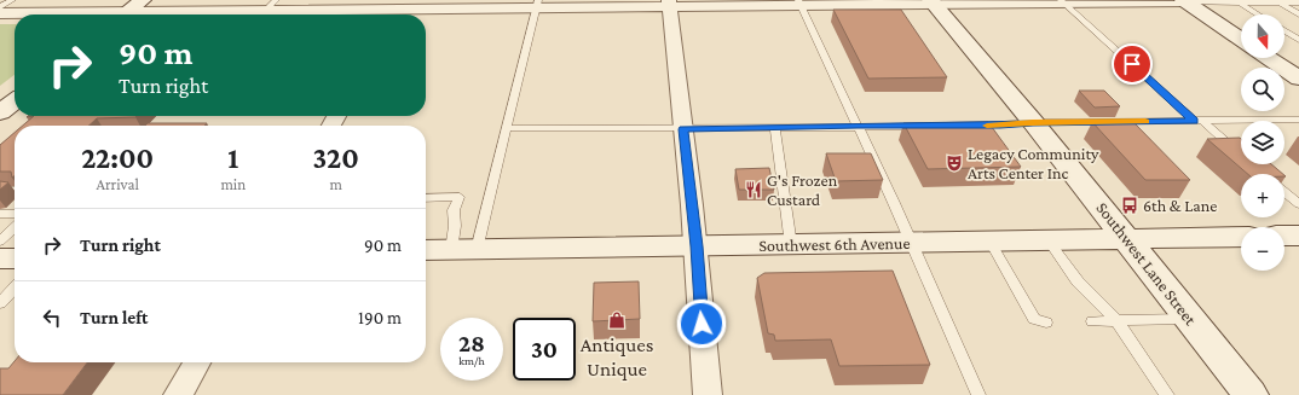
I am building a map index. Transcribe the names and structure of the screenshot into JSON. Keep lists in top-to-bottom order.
{
  "streets": {
    "main road": ["Southwest 6th Avenue", "Southwest Lane Street"]
  },
  "crossings": [
    ["Southwest 6th Avenue", "Southwest Lane Street"]
  ],
  "places": {
    "theatre": ["Legacy Community Arts Center Inc"],
    "restaurant": ["G's Frozen Custard"],
    "bus stop": ["6th & Lane"],
    "shop": ["Antiques Unique"]
  },
  "north": "bottom",
  "page": {
    "map_buttons": ["+", "−"],
    "turn": ["90 m", "Turn right"],
    "eta": [
      "22:00",
      "Arrival",
      "1",
      "min",
      "320",
      "m"
    ],
    "list": [
      {
        "name": "Turn right",
        "value": "90 m"
      },
      {
        "name": "Turn left",
        "value": "190 m"
      }
    ],
    "speed": "28 km/h",
    "limit": "30"
  }
}
